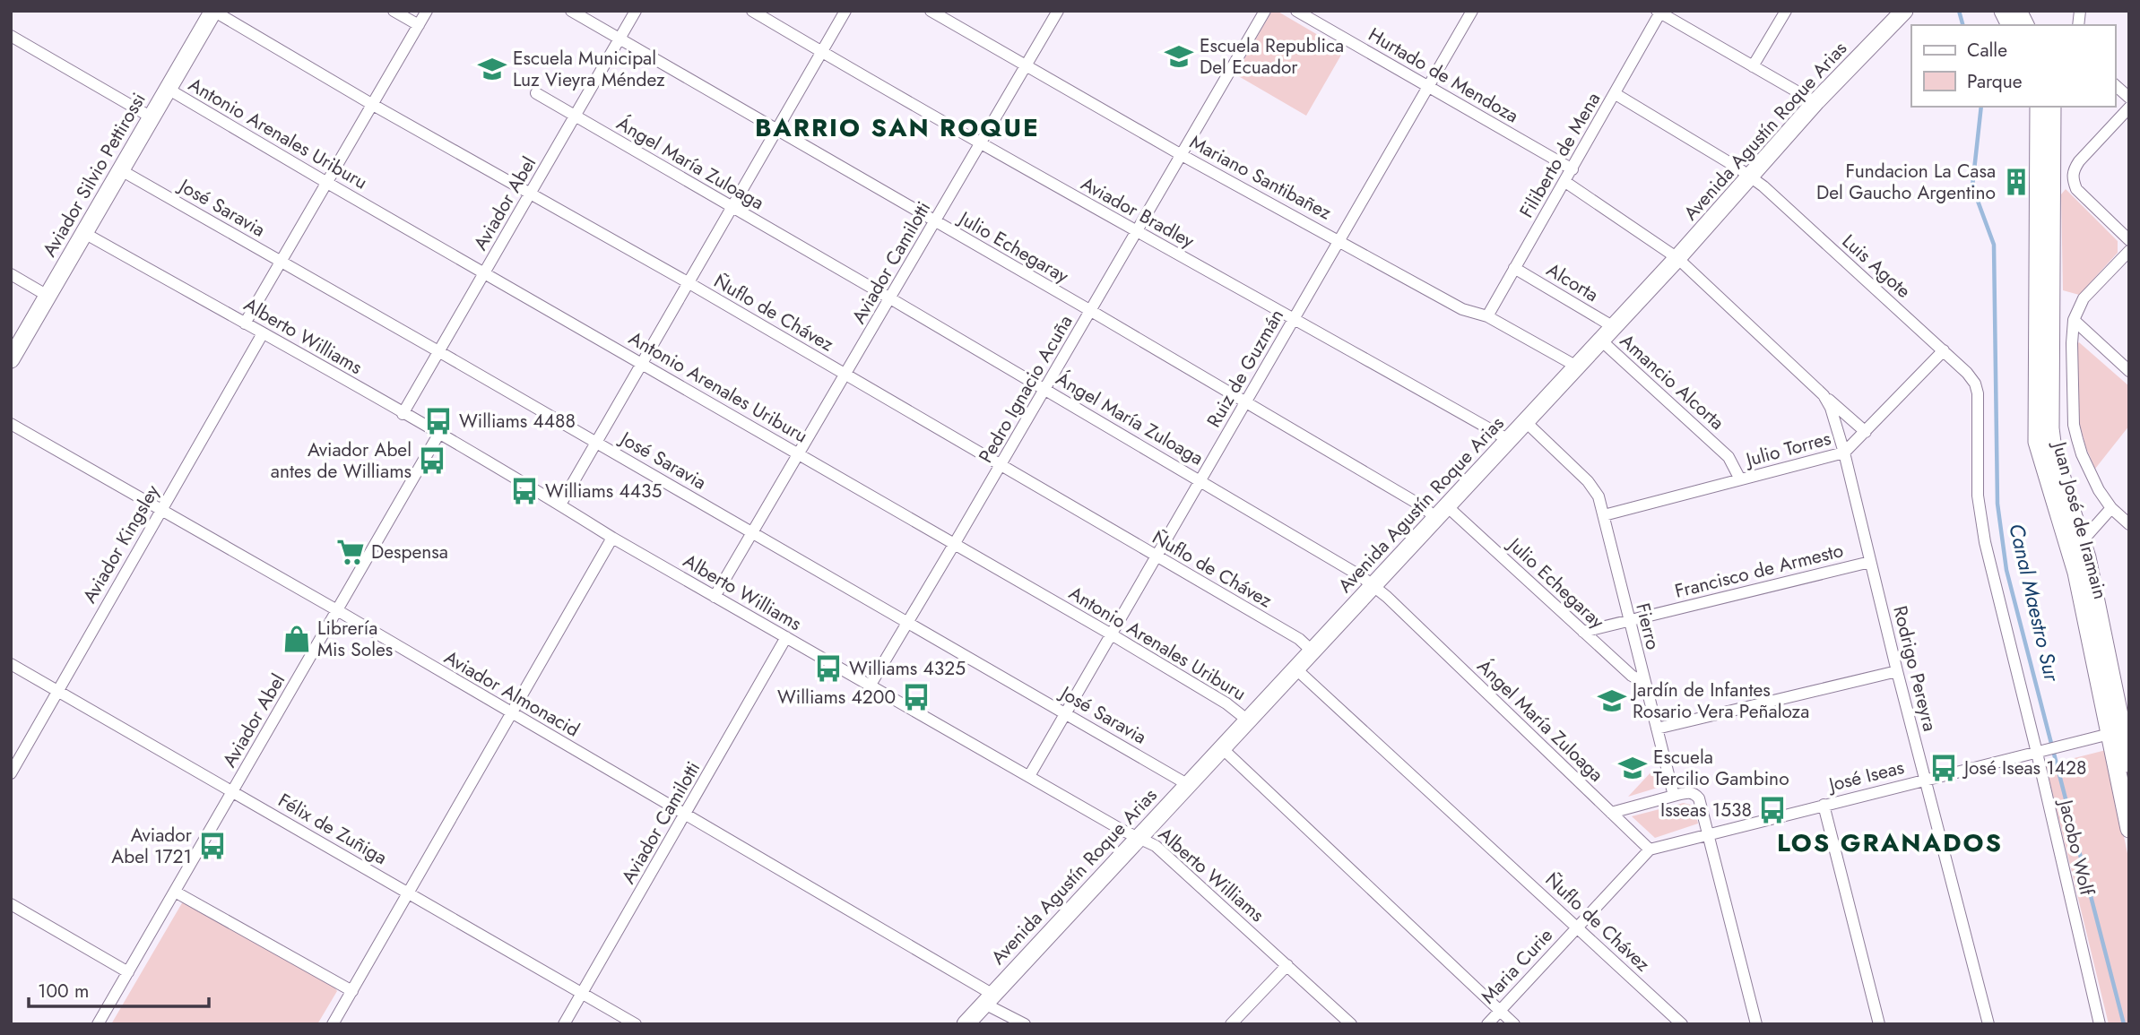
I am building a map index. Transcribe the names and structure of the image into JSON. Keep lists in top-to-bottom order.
{
  "streets": {
    "main road": ["Avenida Agustín Roque Arias", "Aviador Silvio Pettirossi", "Juan José de Iramain"],
    "street": [
      "Hurtado de Mendoza",
      "Antonio Arenales Uriburu",
      "Filiberto de Mena",
      "Ángel María Zuloaga",
      "Mariano Santibañez",
      "Aviador Abel",
      "José Saravia",
      "Aviador Bradley",
      "Julio Echegaray",
      "Aviador Camilotti",
      "Luis Agote",
      "Alcorta",
      "Ñuflo de Chávez",
      "Alberto Williams",
      "Ruiz de Guzmán",
      "Amancio Alcorta",
      "Pedro Ignacio Acuña",
      "Julio Torres",
      "Aviador Kingsley",
      "Francisco de Armesto",
      "Fierro",
      "Rodrigo Pereyra",
      "Aviador Almonacid",
      "José Iseas",
      "Félix de Zuñiga",
      "Jacobo Wolf",
      "Maria Curie"
    ]
  },
  "crossings": [
    ["Hurtado de Mendoza", "Filiberto de Mena"],
    ["Hurtado de Mendoza", "Ruiz de Guzmán"],
    ["Avenida Agustín Roque Arias", "Antonio Arenales Uriburu"],
    ["Avenida Agustín Roque Arias", "Ángel María Zuloaga"],
    ["Avenida Agustín Roque Arias", "Mariano Santibañez"],
    ["Avenida Agustín Roque Arias", "José Saravia"],
    ["Avenida Agustín Roque Arias", "Aviador Bradley"],
    ["Avenida Agustín Roque Arias", "Julio Echegaray"],
    ["Avenida Agustín Roque Arias", "Luis Agote"],
    ["Avenida Agustín Roque Arias", "Alcorta"],
    ["Avenida Agustín Roque Arias", "Ñuflo de Chávez"],
    ["Avenida Agustín Roque Arias", "Alberto Williams"],
    ["Avenida Agustín Roque Arias", "Amancio Alcorta"],
    ["Avenida Agustín Roque Arias", "Fierro"],
    ["Avenida Agustín Roque Arias", "Rodrigo Pereyra"],
    ["Avenida Agustín Roque Arias", "Aviador Almonacid"],
    ["Antonio Arenales Uriburu", "Aviador Silvio Pettirossi"],
    ["Antonio Arenales Uriburu", "Aviador Abel"],
    ["Antonio Arenales Uriburu", "Aviador Camilotti"],
    ["Antonio Arenales Uriburu", "Ruiz de Guzmán"],
    ["Antonio Arenales Uriburu", "Pedro Ignacio Acuña"],
    ["Filiberto de Mena", "Mariano Santibañez"],
    ["Filiberto de Mena", "Luis Agote"],
    ["Filiberto de Mena", "Alcorta"],
    ["Ángel María Zuloaga", "Aviador Abel"],
    ["Ángel María Zuloaga", "Aviador Camilotti"],
    ["Ángel María Zuloaga", "Ruiz de Guzmán"],
    ["Ángel María Zuloaga", "Pedro Ignacio Acuña"],
    ["Ángel María Zuloaga", "José Iseas"],
    ["Ángel María Zuloaga", "Maria Curie"],
    ["Aviador Silvio Pettirossi", "José Saravia"],
    ["Aviador Silvio Pettirossi", "Ñuflo de Chávez"],
    ["Aviador Silvio Pettirossi", "Alberto Williams"],
    ["Mariano Santibañez", "Aviador Camilotti"],
    ["Mariano Santibañez", "Ruiz de Guzmán"],
    ["Mariano Santibañez", "Pedro Ignacio Acuña"],
    ["Aviador Abel", "José Saravia"],
    ["Aviador Abel", "Julio Echegaray"],
    ["Aviador Abel", "Ñuflo de Chávez"],
    ["Aviador Abel", "Alberto Williams"],
    ["Aviador Abel", "Aviador Almonacid"],
    ["Aviador Abel", "Félix de Zuñiga"],
    ["José Saravia", "Aviador Camilotti"],
    ["José Saravia", "Ruiz de Guzmán"],
    ["José Saravia", "Pedro Ignacio Acuña"],
    ["Aviador Bradley", "Aviador Camilotti"],
    ["Aviador Bradley", "Ruiz de Guzmán"],
    ["Aviador Bradley", "Pedro Ignacio Acuña"],
    ["Julio Echegaray", "Aviador Camilotti"],
    ["Julio Echegaray", "Ruiz de Guzmán"],
    ["Julio Echegaray", "Pedro Ignacio Acuña"],
    ["Julio Echegaray", "Francisco de Armesto"],
    ["Julio Echegaray", "Fierro"],
    ["Aviador Camilotti", "Ñuflo de Chávez"],
    ["Aviador Camilotti", "Alberto Williams"],
    ["Aviador Camilotti", "Aviador Almonacid"],
    ["Aviador Camilotti", "Félix de Zuñiga"],
    ["Luis Agote", "Julio Torres"],
    ["Luis Agote", "Jacobo Wolf"],
    ["Ñuflo de Chávez", "Ruiz de Guzmán"],
    ["Ñuflo de Chávez", "Pedro Ignacio Acuña"],
    ["Ñuflo de Chávez", "Maria Curie"],
    ["Alberto Williams", "Ruiz de Guzmán"],
    ["Alberto Williams", "Pedro Ignacio Acuña"],
    ["Alberto Williams", "Aviador Kingsley"],
    ["Amancio Alcorta", "Julio Torres"],
    ["Julio Torres", "Fierro"],
    ["Julio Torres", "Rodrigo Pereyra"],
    ["Juan José de Iramain", "José Iseas"],
    ["Aviador Kingsley", "Aviador Almonacid"],
    ["Aviador Kingsley", "Félix de Zuñiga"],
    ["Francisco de Armesto", "Fierro"],
    ["Francisco de Armesto", "Rodrigo Pereyra"],
    ["Rodrigo Pereyra", "José Iseas"],
    ["José Iseas", "Jacobo Wolf"],
    ["José Iseas", "Maria Curie"]
  ],
  "districts": ["BARRIO SAN ROQUE", "LOS GRANADOS"],
  "water": ["Canal Maestro Sur"],
  "places": {
    "school or university": [
      "Escuela Republica Del Ecuador",
      "Escuela Municipal Luz Vieyra Méndez",
      "Jardín de Infantes Rosario Vera Peñaloza",
      "Escuela Tercilio Gambino"
    ],
    "building": ["Fundacion La Casa Del Gaucho Argentino"],
    "bus stop": [
      "Williams 4488",
      "Aviador Abel antes de Williams",
      "Williams 4435",
      "Williams 4325",
      "Williams 4200",
      "José Iseas 1428",
      "Isseas 1538",
      "Aviador Abel 1721"
    ],
    "supermarket": ["Despensa"],
    "shop": ["Librería Mis Soles"]
  },
  "legend": ["Calle", "Parque"],
  "scale_bar": "100 m"
}
